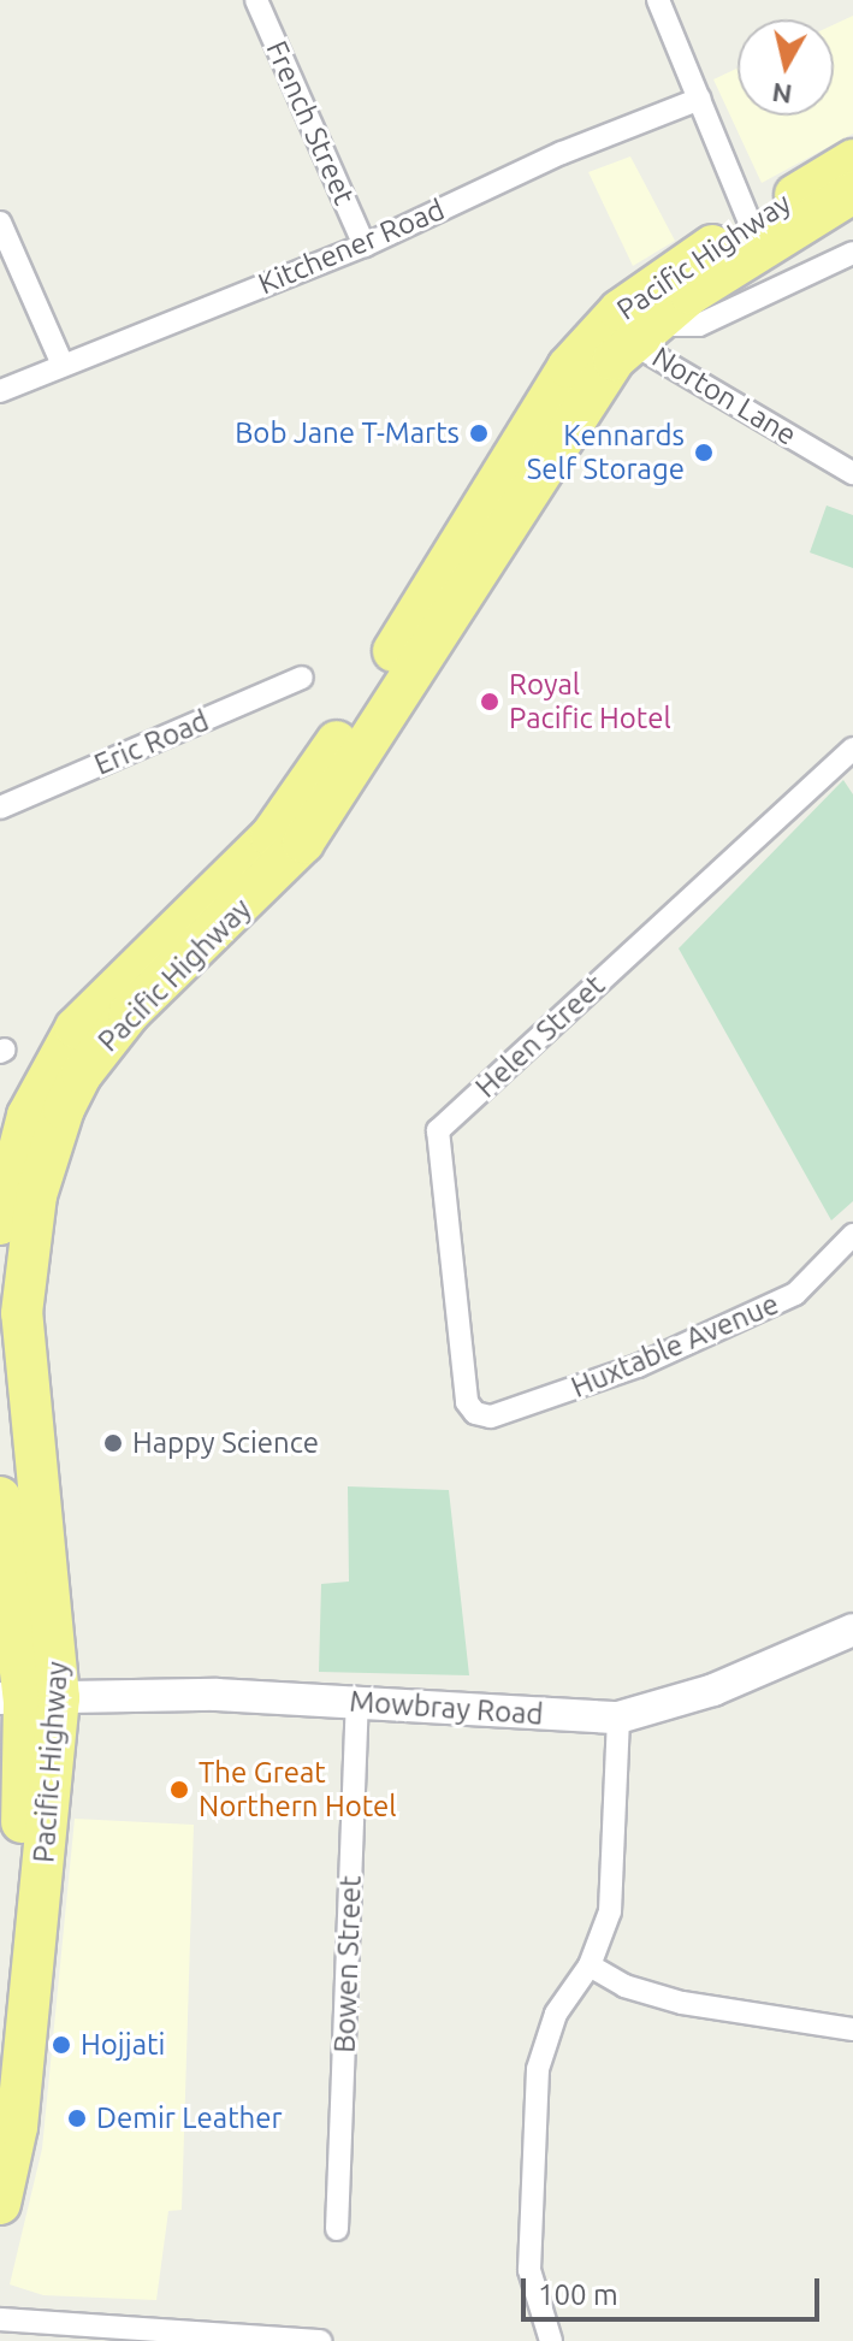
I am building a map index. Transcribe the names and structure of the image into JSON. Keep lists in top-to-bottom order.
{
  "streets": {
    "highway": ["Pacific Highway"],
    "main road": ["Mowbray Road"],
    "street": [
      "French Street",
      "Kitchener Road",
      "Norton Lane",
      "Eric Road",
      "Helen Street",
      "Huxtable Avenue",
      "Bowen Street"
    ]
  },
  "crossings": [
    ["French Street", "Kitchener Road"],
    ["Pacific Highway", "Norton Lane"],
    ["Pacific Highway", "Mowbray Road"],
    ["Helen Street", "Huxtable Avenue"],
    ["Mowbray Road", "Bowen Street"]
  ],
  "places": [
    "Bob Jane T-Marts",
    "Kennards Self Storage",
    "Royal Pacific Hotel",
    "Happy Science",
    "The Great Northern Hotel",
    "Hojjati",
    "Demir Leather"
  ],
  "scale_bar": "100 m",
  "north": "bottom"
}
